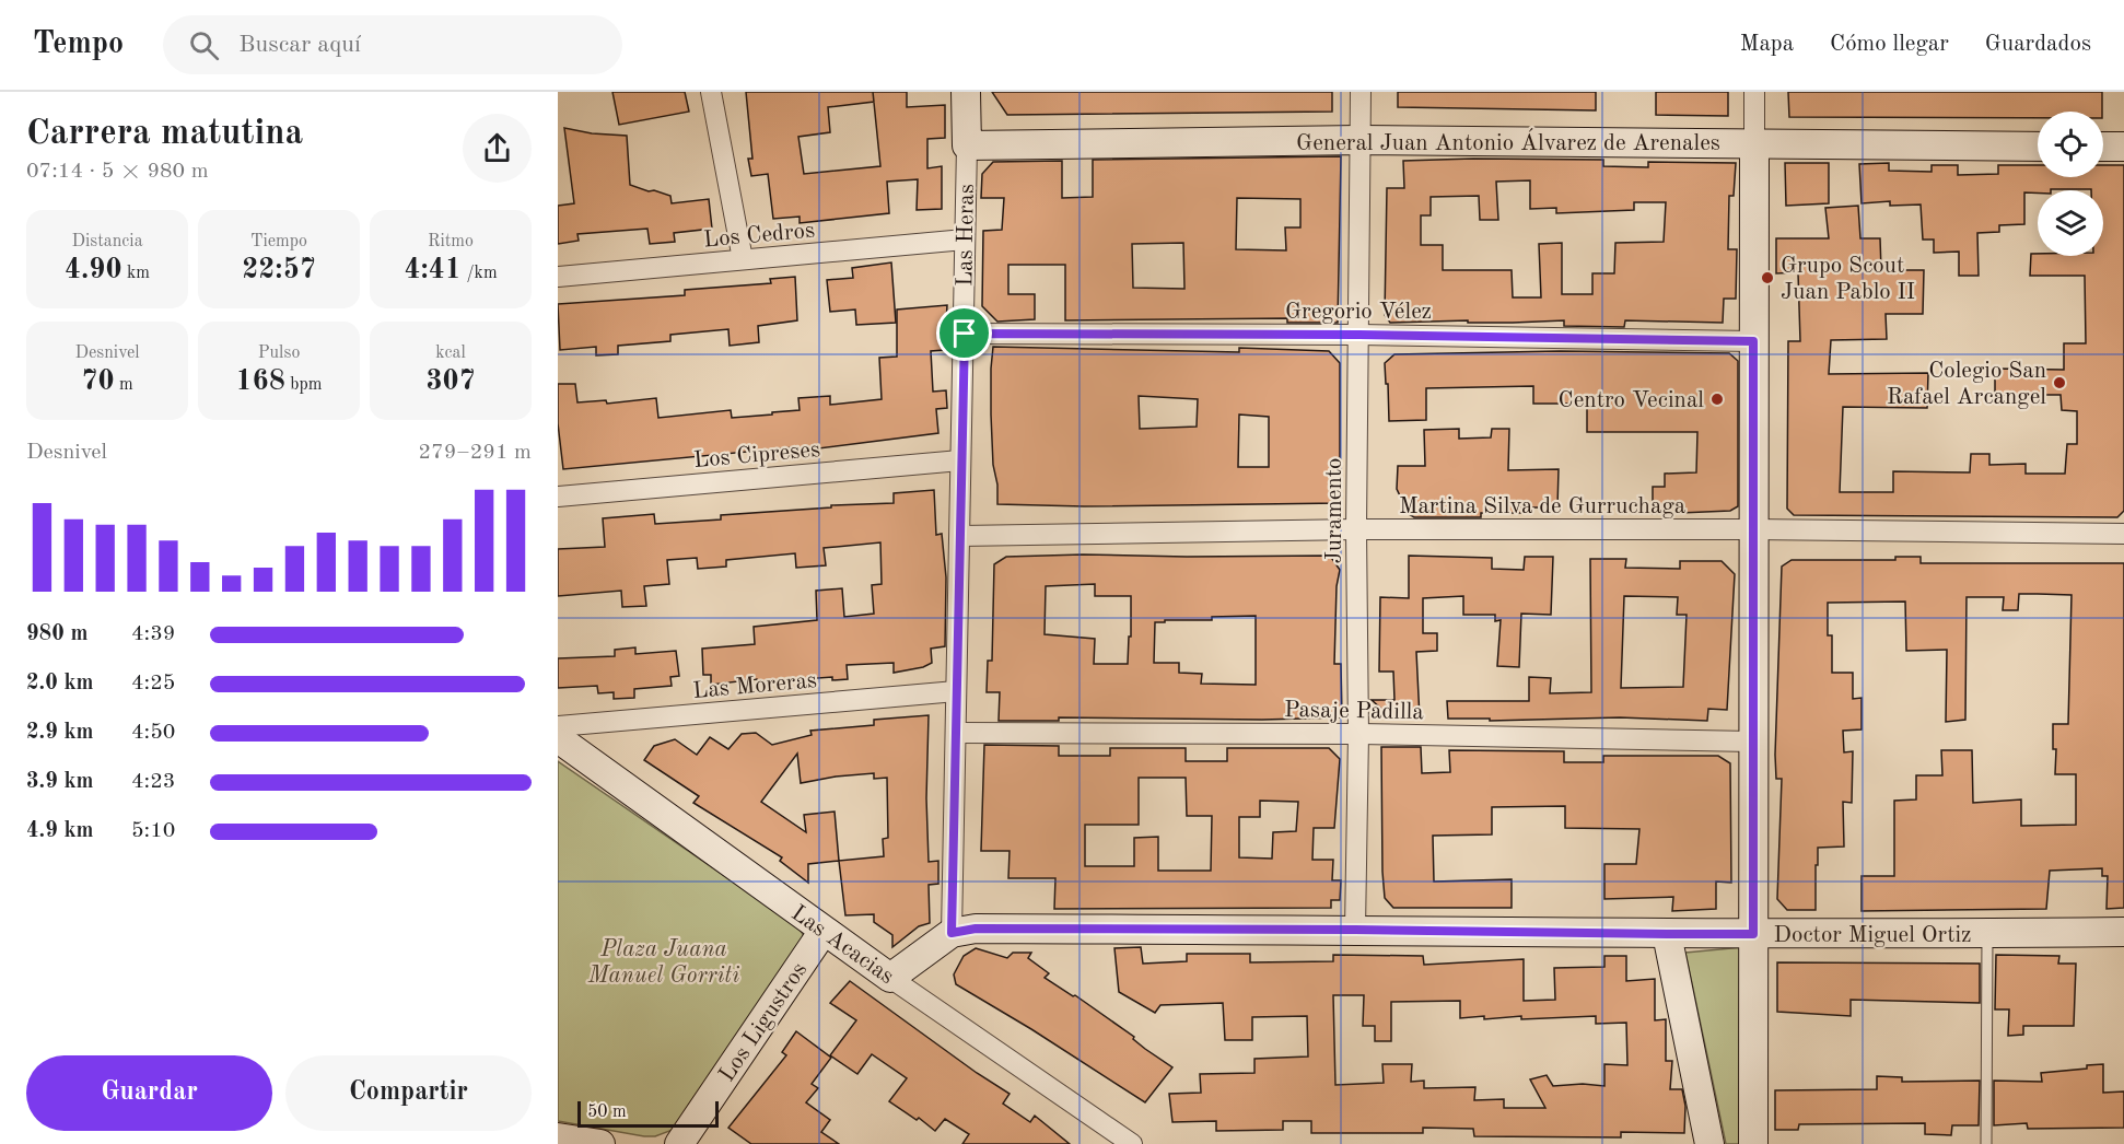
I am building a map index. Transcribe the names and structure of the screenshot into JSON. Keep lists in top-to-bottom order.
{
  "streets": {
    "street": [
      "General Juan Antonio Álvarez de Arenales",
      "Los Cedros",
      "Las Heras",
      "Gregorio Vélez",
      "Los Cipreses",
      "Martina Silva de Gurruchaga",
      "Juramento",
      "Las Moreras",
      "Pasaje Padilla",
      "Doctor Miguel Ortiz",
      "Las Acacias",
      "Los Ligustros"
    ]
  },
  "crossings": [
    ["General Juan Antonio Álvarez de Arenales", "Las Heras"],
    ["General Juan Antonio Álvarez de Arenales", "Juramento"],
    ["Los Cedros", "Las Heras"],
    ["Las Heras", "Gregorio Vélez"],
    ["Las Heras", "Los Cipreses"],
    ["Las Heras", "Martina Silva de Gurruchaga"],
    ["Las Heras", "Las Moreras"],
    ["Las Heras", "Pasaje Padilla"],
    ["Las Heras", "Doctor Miguel Ortiz"],
    ["Gregorio Vélez", "Juramento"],
    ["Martina Silva de Gurruchaga", "Juramento"],
    ["Juramento", "Pasaje Padilla"],
    ["Juramento", "Doctor Miguel Ortiz"],
    ["Las Acacias", "Los Ligustros"]
  ],
  "parks": ["Plaza Juana Manuel Gorriti"],
  "places": ["Grupo Scout Juan Pablo II", "Colegio San Rafael Arcangel", "Centro Vecinal"],
  "scale_bar": "50 m",
  "page": {
    "header": "Tempo",
    "search": "Buscar aquí",
    "nav": ["Mapa", "Cómo llegar", "Guardados"],
    "heading": ["Carrera matutina", "07:14 · 5 × 980 m"],
    "stats": [
      ["Distancia", "4.90 km"],
      ["Tiempo", "22:57"],
      ["Ritmo", "4:41 /km"],
      ["Desnivel", "70 m"],
      ["Pulso", "168 bpm"],
      ["kcal", "307"]
    ],
    "chart": ["Desnivel", "279–291 m"],
    "list": [
      {
        "name": "980 m",
        "note": "4:39"
      },
      {
        "name": "2.0 km",
        "note": "4:25"
      },
      {
        "name": "2.9 km",
        "note": "4:50"
      },
      {
        "name": "3.9 km",
        "note": "4:23"
      },
      {
        "name": "4.9 km",
        "note": "5:10"
      }
    ],
    "buttons": ["Guardar", "Compartir"],
    "scale": "50 m"
  }
}
